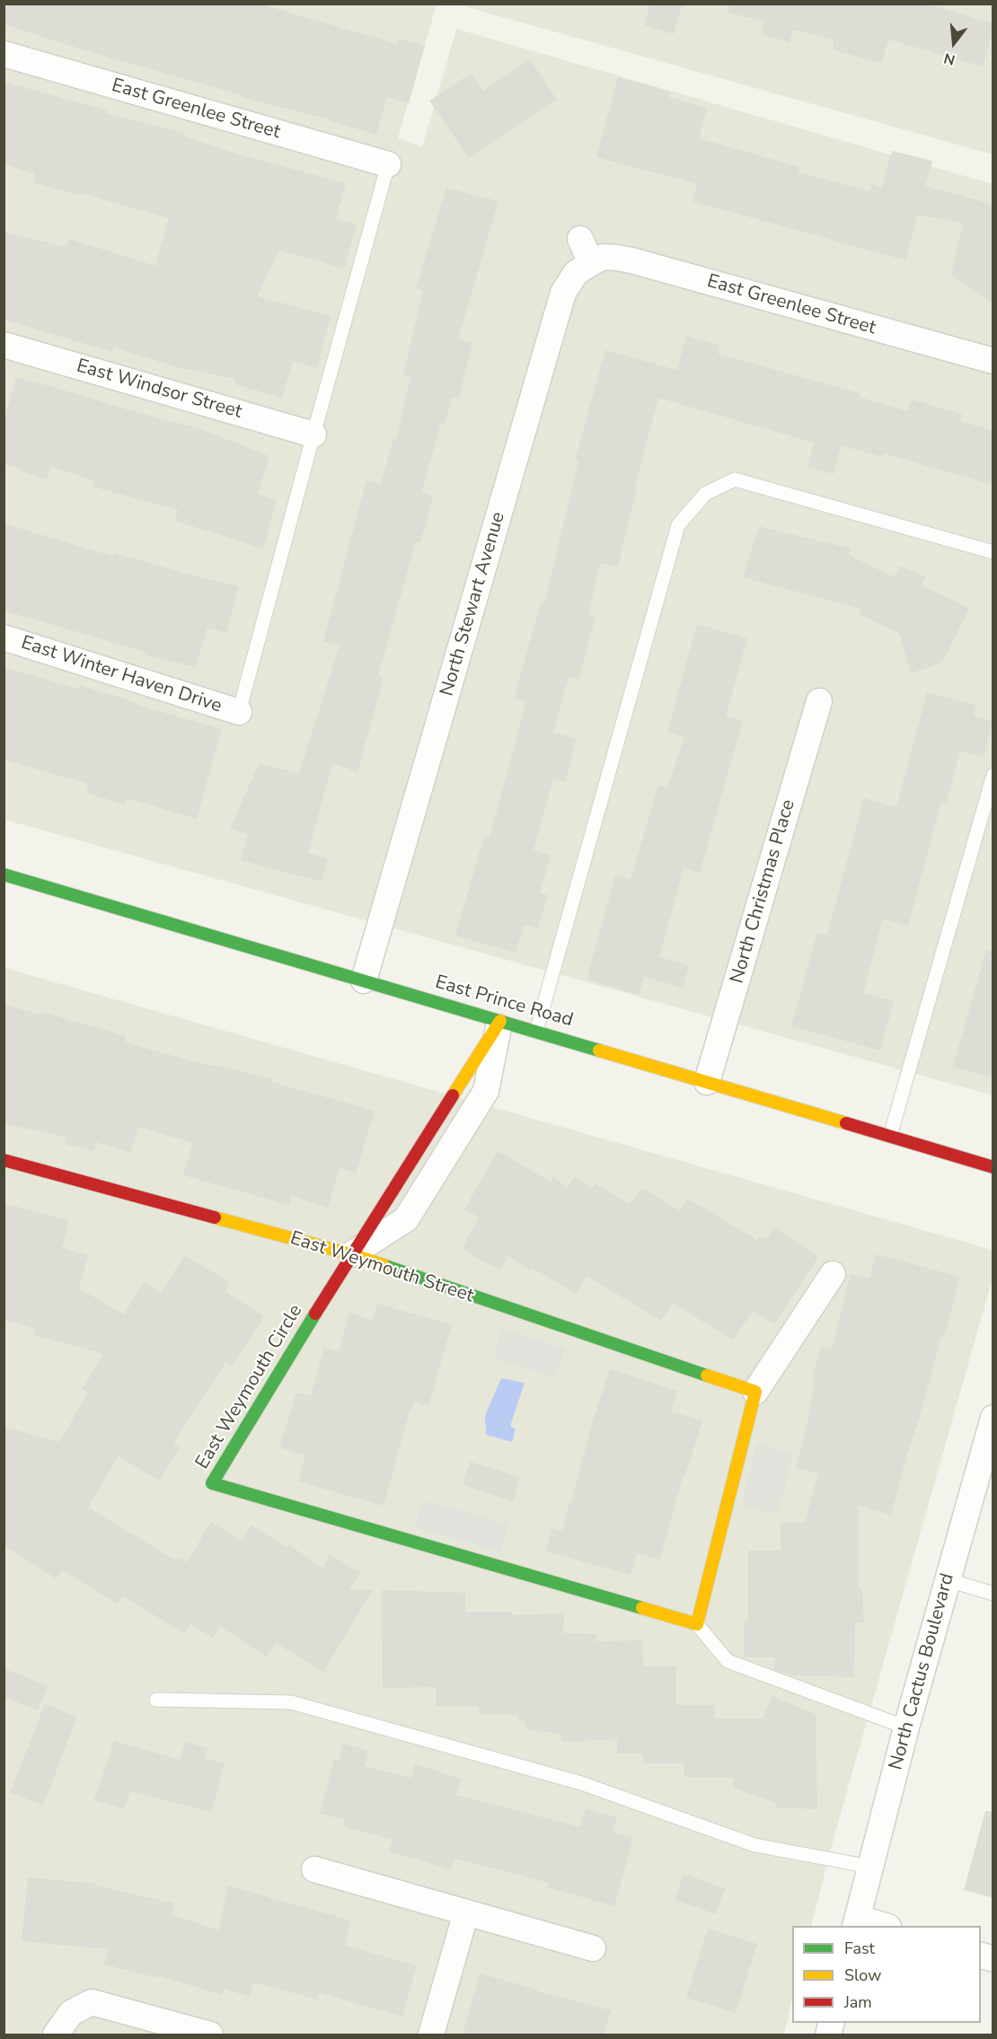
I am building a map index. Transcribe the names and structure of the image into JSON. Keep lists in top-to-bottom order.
{
  "streets": {
    "street": [
      "East Greenlee Street",
      "East Windsor Street",
      "North Stewart Avenue",
      "East Winter Haven Drive",
      "North Christmas Place",
      "East Prince Road",
      "East Weymouth Street",
      "East Weymouth Circle",
      "North Cactus Boulevard"
    ]
  },
  "crossings": [
    ["East Greenlee Street", "North Stewart Avenue"],
    ["North Stewart Avenue", "East Prince Road"],
    ["North Christmas Place", "East Prince Road"],
    ["East Weymouth Street", "East Weymouth Circle"]
  ],
  "legend": ["Fast", "Slow", "Jam"],
  "north": "bottom"
}
